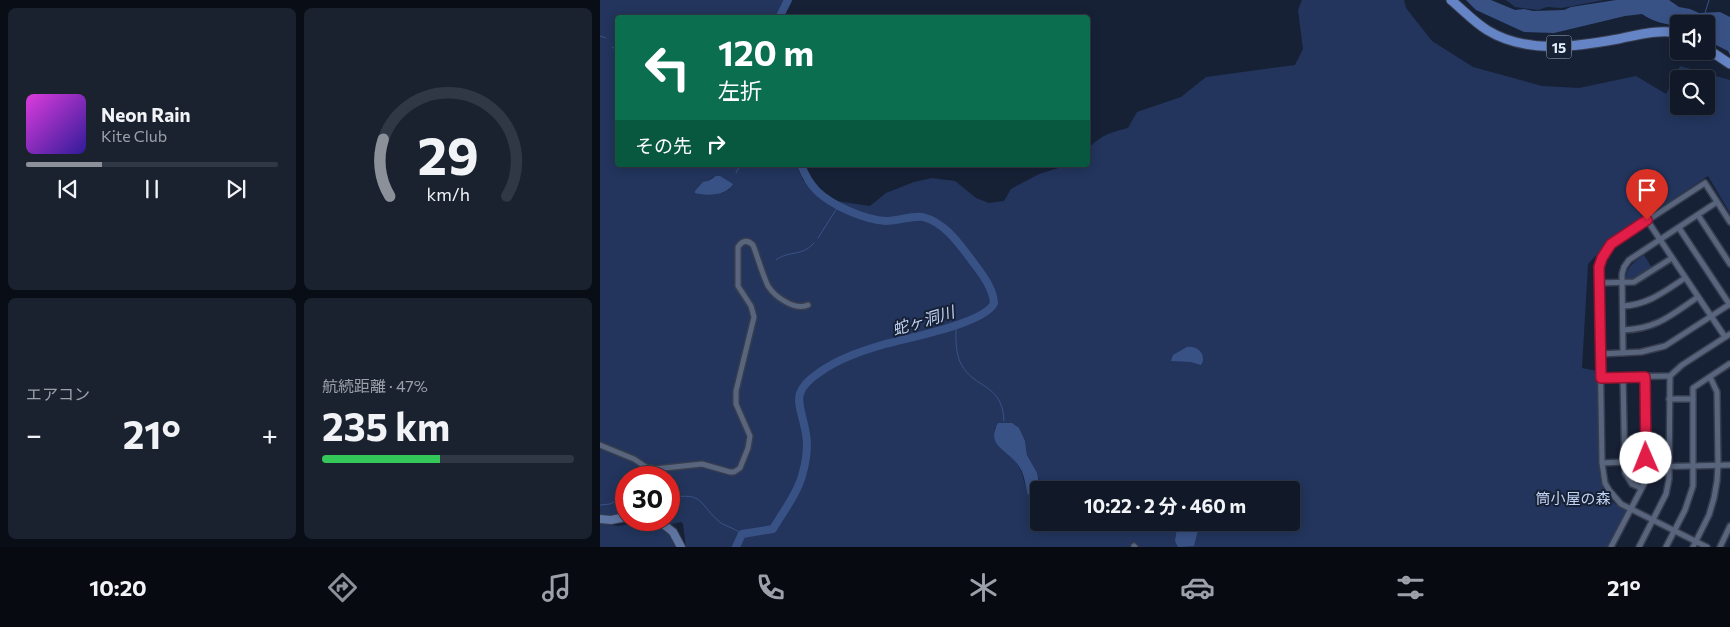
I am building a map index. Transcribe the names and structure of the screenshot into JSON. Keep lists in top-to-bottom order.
{
  "streets": {
    "main road": ["15"]
  },
  "water": ["蛇ヶ洞川"],
  "parks": ["筒小屋の森"],
  "page": {
    "turn": ["120 m", "左折"],
    "song": ["Neon Rain", "Kite Club"],
    "then": "その先",
    "tile": [
      "エアコン",
      ["航続距離 · 47%", "235 km"]
    ],
    "heat": ["−", "21°", "+"],
    "limit": "30",
    "trip": "10:22 · 2 分 · 460 m",
    "tabs": ["10:20", "21°"],
    "gauge": ["29", "km/h"]
  }
}
